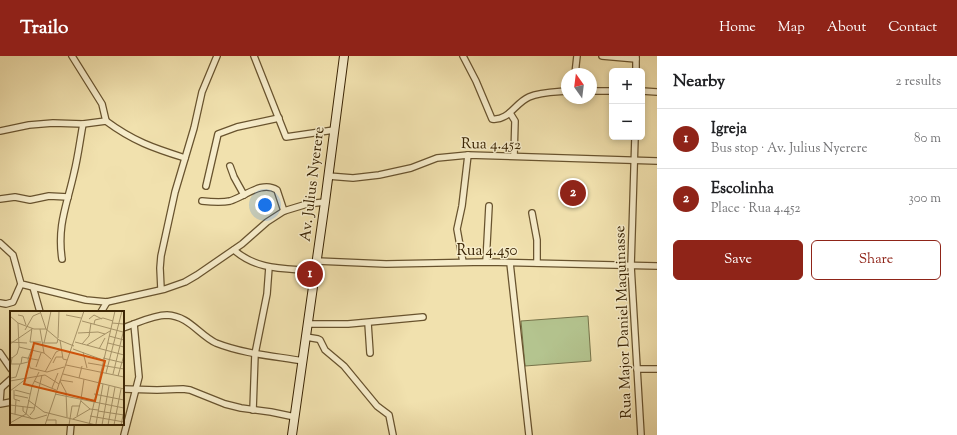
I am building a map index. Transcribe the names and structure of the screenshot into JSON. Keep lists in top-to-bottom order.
{
  "streets": {
    "main road": ["Av. Julius Nyerere"],
    "street": ["Rua 4.452", "Rua 4.450", "Rua Major Daniel Maquinasse"]
  },
  "crossings": [
    ["Rua 4.452", "Av. Julius Nyerere"],
    ["Rua 4.452", "Rua Major Daniel Maquinasse"],
    ["Av. Julius Nyerere", "Rua 4.450"],
    ["Rua 4.450", "Rua Major Daniel Maquinasse"]
  ],
  "north": "top",
  "page": {
    "header": "Trailo",
    "nav": [
      "Home",
      "Map",
      "About",
      "Contact"
    ],
    "heading": ["Nearby", "2 results"],
    "map_buttons": ["+", "−"],
    "list": [
      {
        "mark": "1",
        "name": "Igreja",
        "note": "Bus stop · Av. Julius Nyerere",
        "value": "80 m"
      },
      {
        "mark": "2",
        "name": "Escolinha",
        "note": "Place · Rua 4.452",
        "value": "300 m"
      }
    ],
    "pins": ["2", "1"],
    "buttons": ["Save", "Share"]
  }
}
